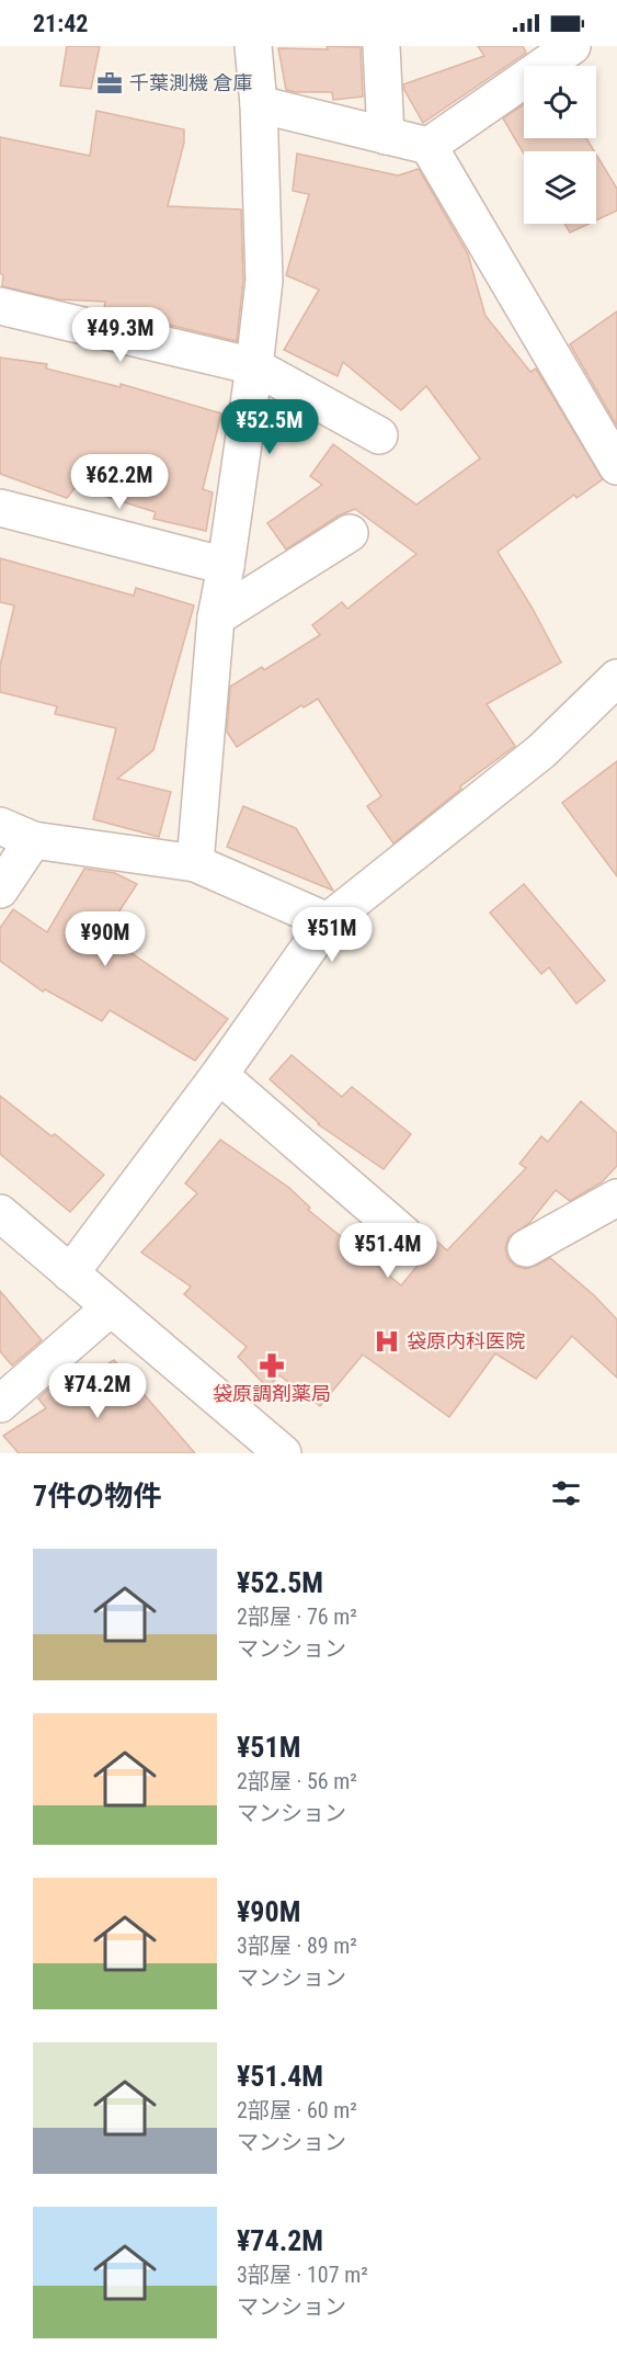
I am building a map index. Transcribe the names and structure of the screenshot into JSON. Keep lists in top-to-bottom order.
{
  "places": {
    "office": ["千葉測機 倉庫"],
    "hospital": ["袋原内科医院"],
    "pharmacy": ["袋原調剤薬局"]
  },
  "page": {
    "status": "21:42",
    "price": [
      "¥49.3M",
      "¥52.5M",
      "¥62.2M",
      "¥51M",
      "¥90M",
      "¥51.4M",
      "¥74.2M"
    ],
    "heading": "7件の物件",
    "list": [
      {
        "name": "¥52.5M",
        "note": "2部屋 · 76 m² · マンション"
      },
      {
        "name": "¥51M",
        "note": "2部屋 · 56 m² · マンション"
      },
      {
        "name": "¥90M",
        "note": "3部屋 · 89 m² · マンション"
      },
      {
        "name": "¥51.4M",
        "note": "2部屋 · 60 m² · マンション"
      },
      {
        "name": "¥74.2M",
        "note": "3部屋 · 107 m² · マンション"
      }
    ]
  }
}
